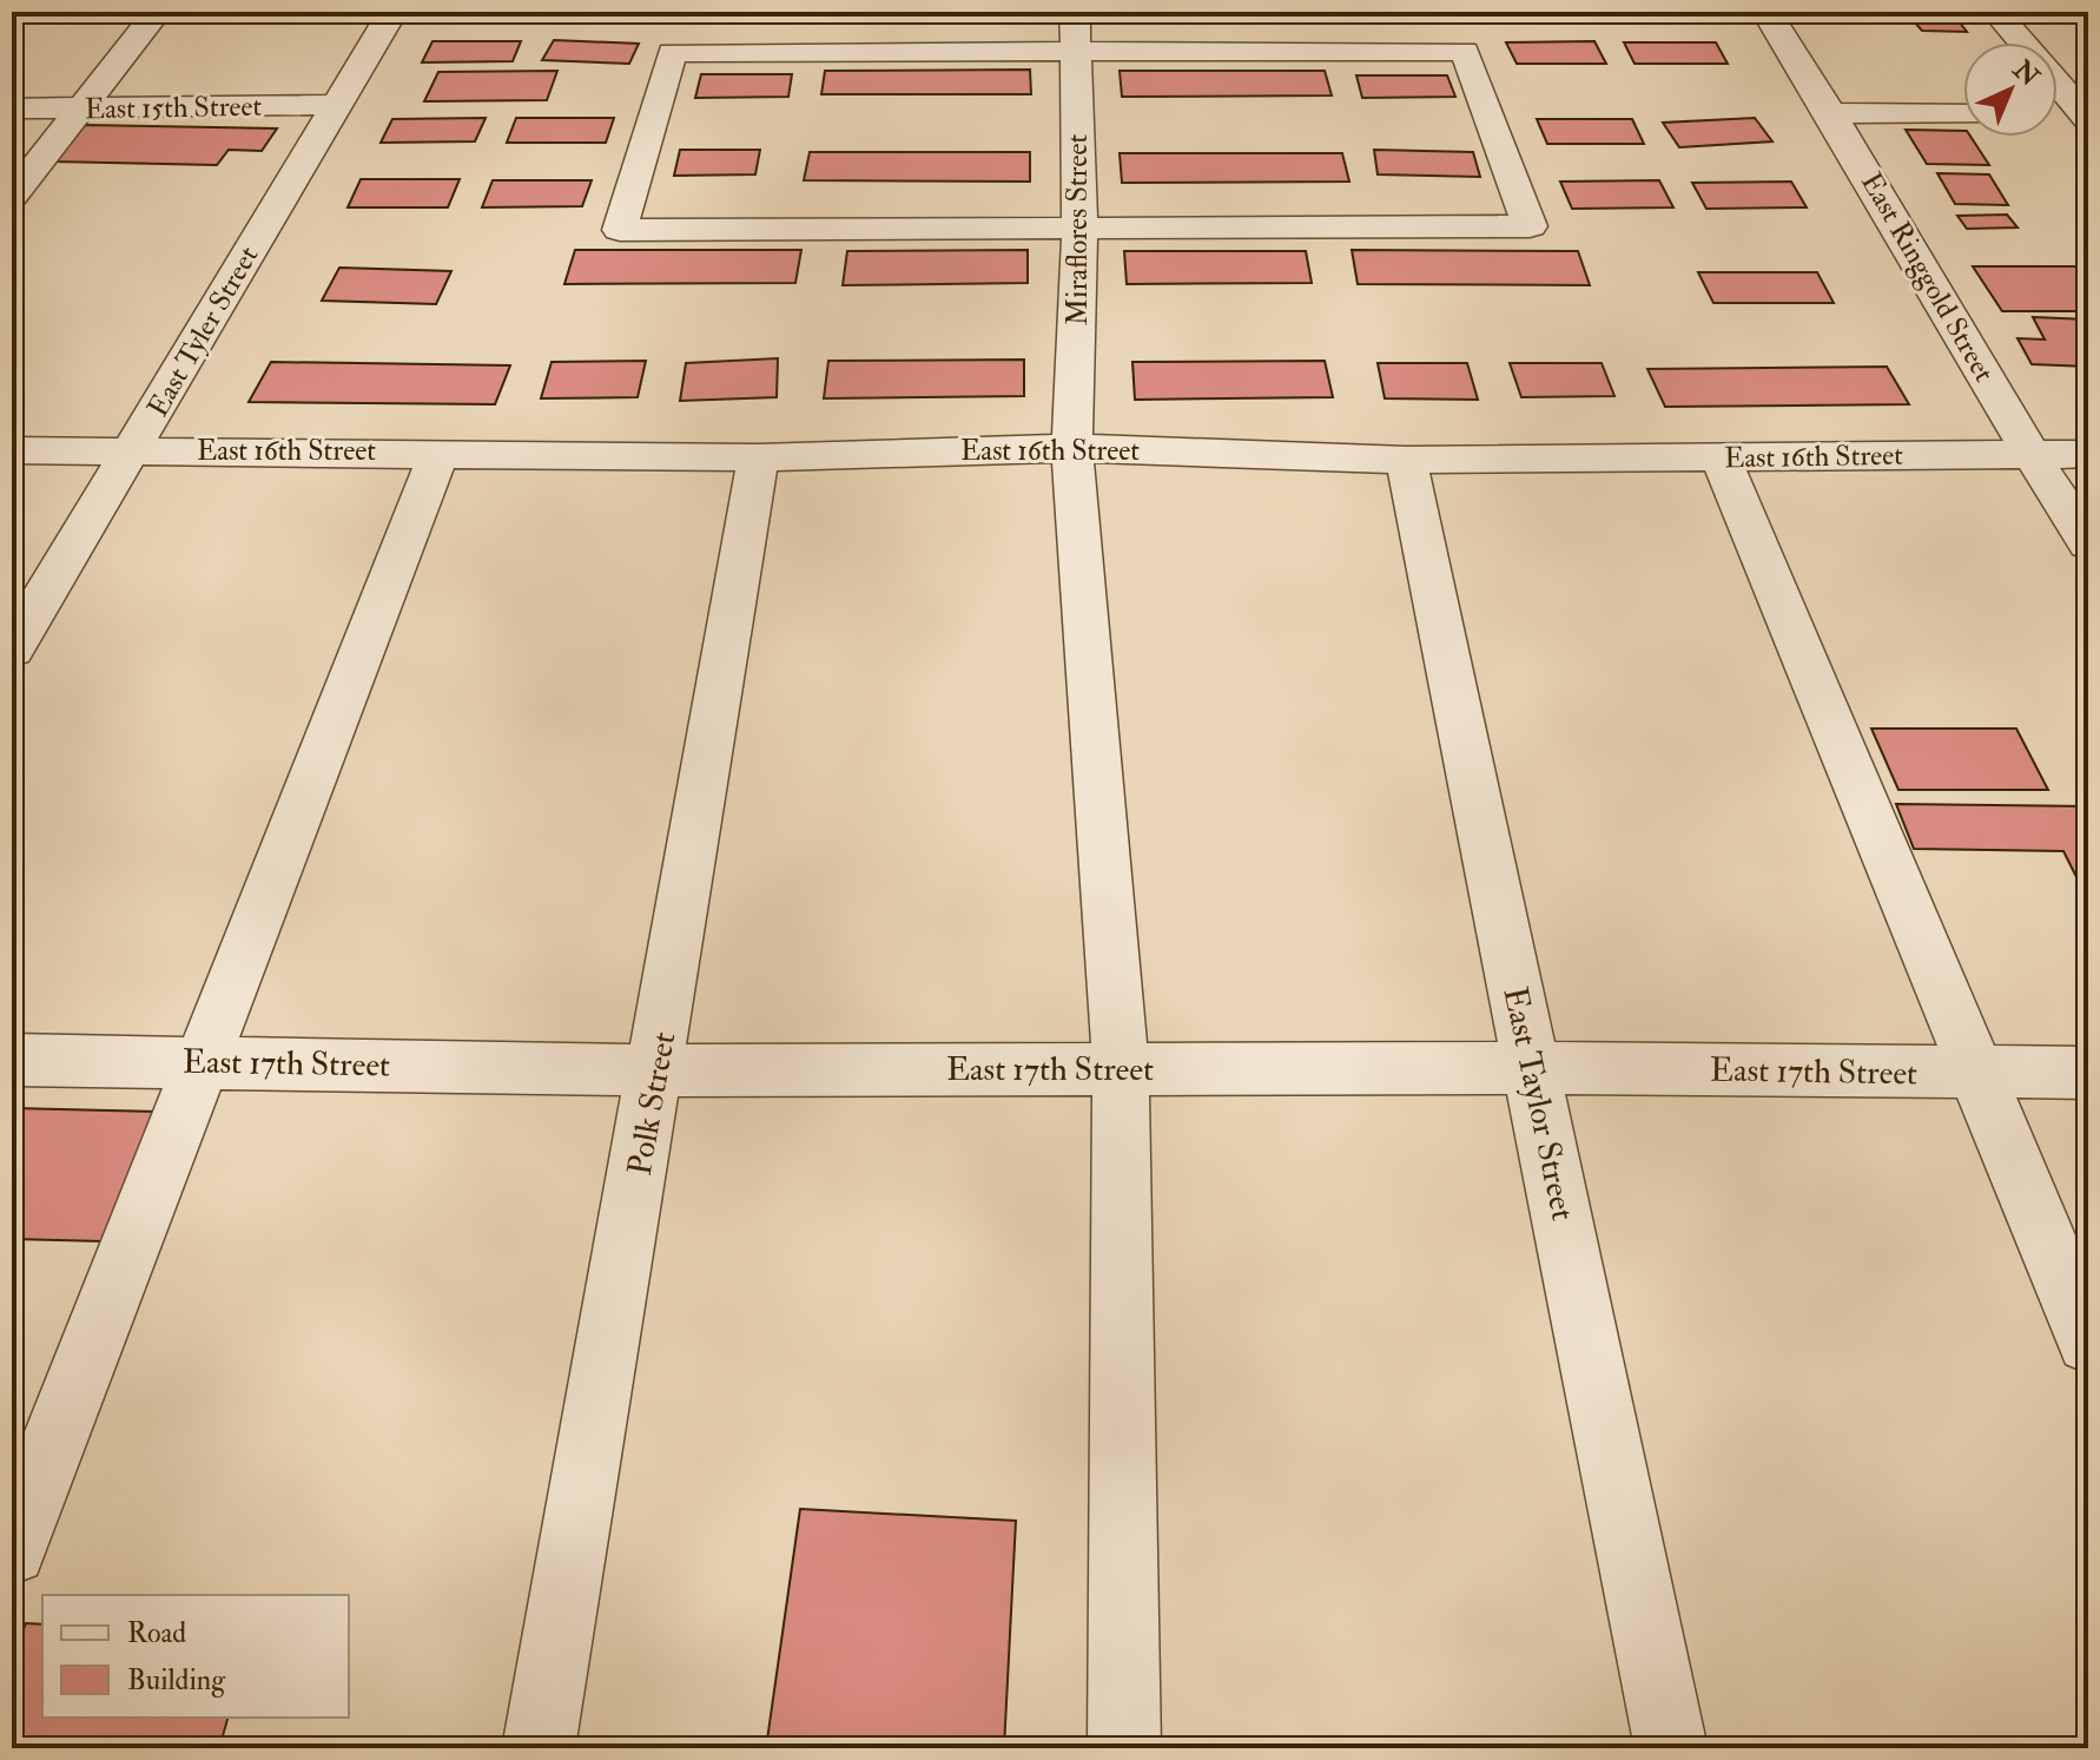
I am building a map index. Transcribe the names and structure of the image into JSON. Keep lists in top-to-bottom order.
{
  "streets": {
    "street": [
      "East 15th Street",
      "Miraflores Street",
      "East Ringgold Street",
      "East Tyler Street",
      "East 16th Street",
      "East 17th Street",
      "Polk Street",
      "East Taylor Street"
    ]
  },
  "crossings": [
    ["East 15th Street", "East Tyler Street"],
    ["Miraflores Street", "East 16th Street"],
    ["Miraflores Street", "East 17th Street"],
    ["East Ringgold Street", "East 16th Street"],
    ["East Tyler Street", "East 16th Street"],
    ["East 16th Street", "Polk Street"],
    ["East 16th Street", "East Taylor Street"],
    ["East 17th Street", "Polk Street"],
    ["East 17th Street", "East Taylor Street"]
  ],
  "legend": ["Road", "Building"],
  "north": "top right"
}
